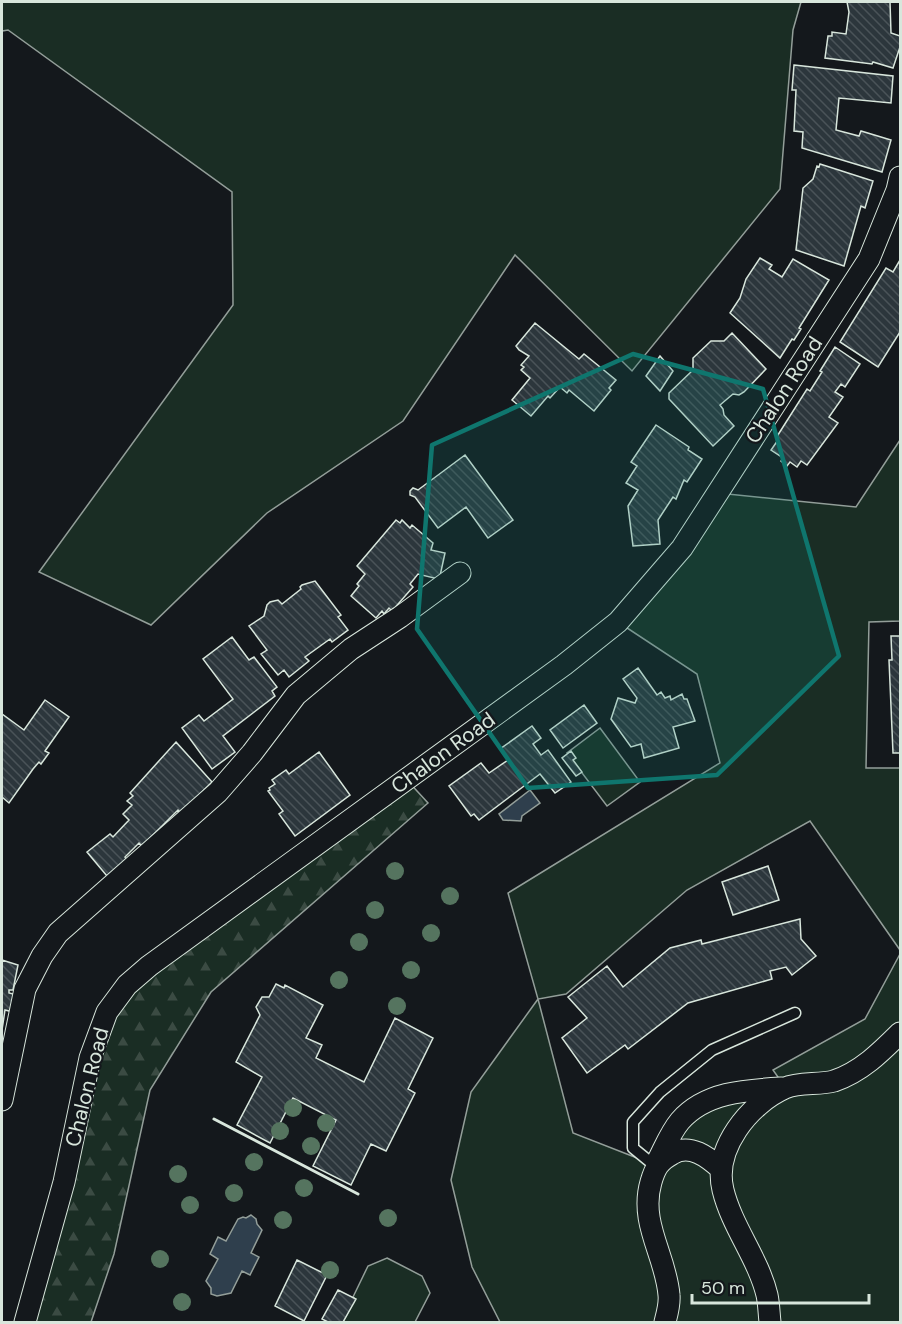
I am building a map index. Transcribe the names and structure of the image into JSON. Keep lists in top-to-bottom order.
{
  "streets": {
    "street": ["Chalon Road"]
  },
  "scale_bar": "50 m"
}
